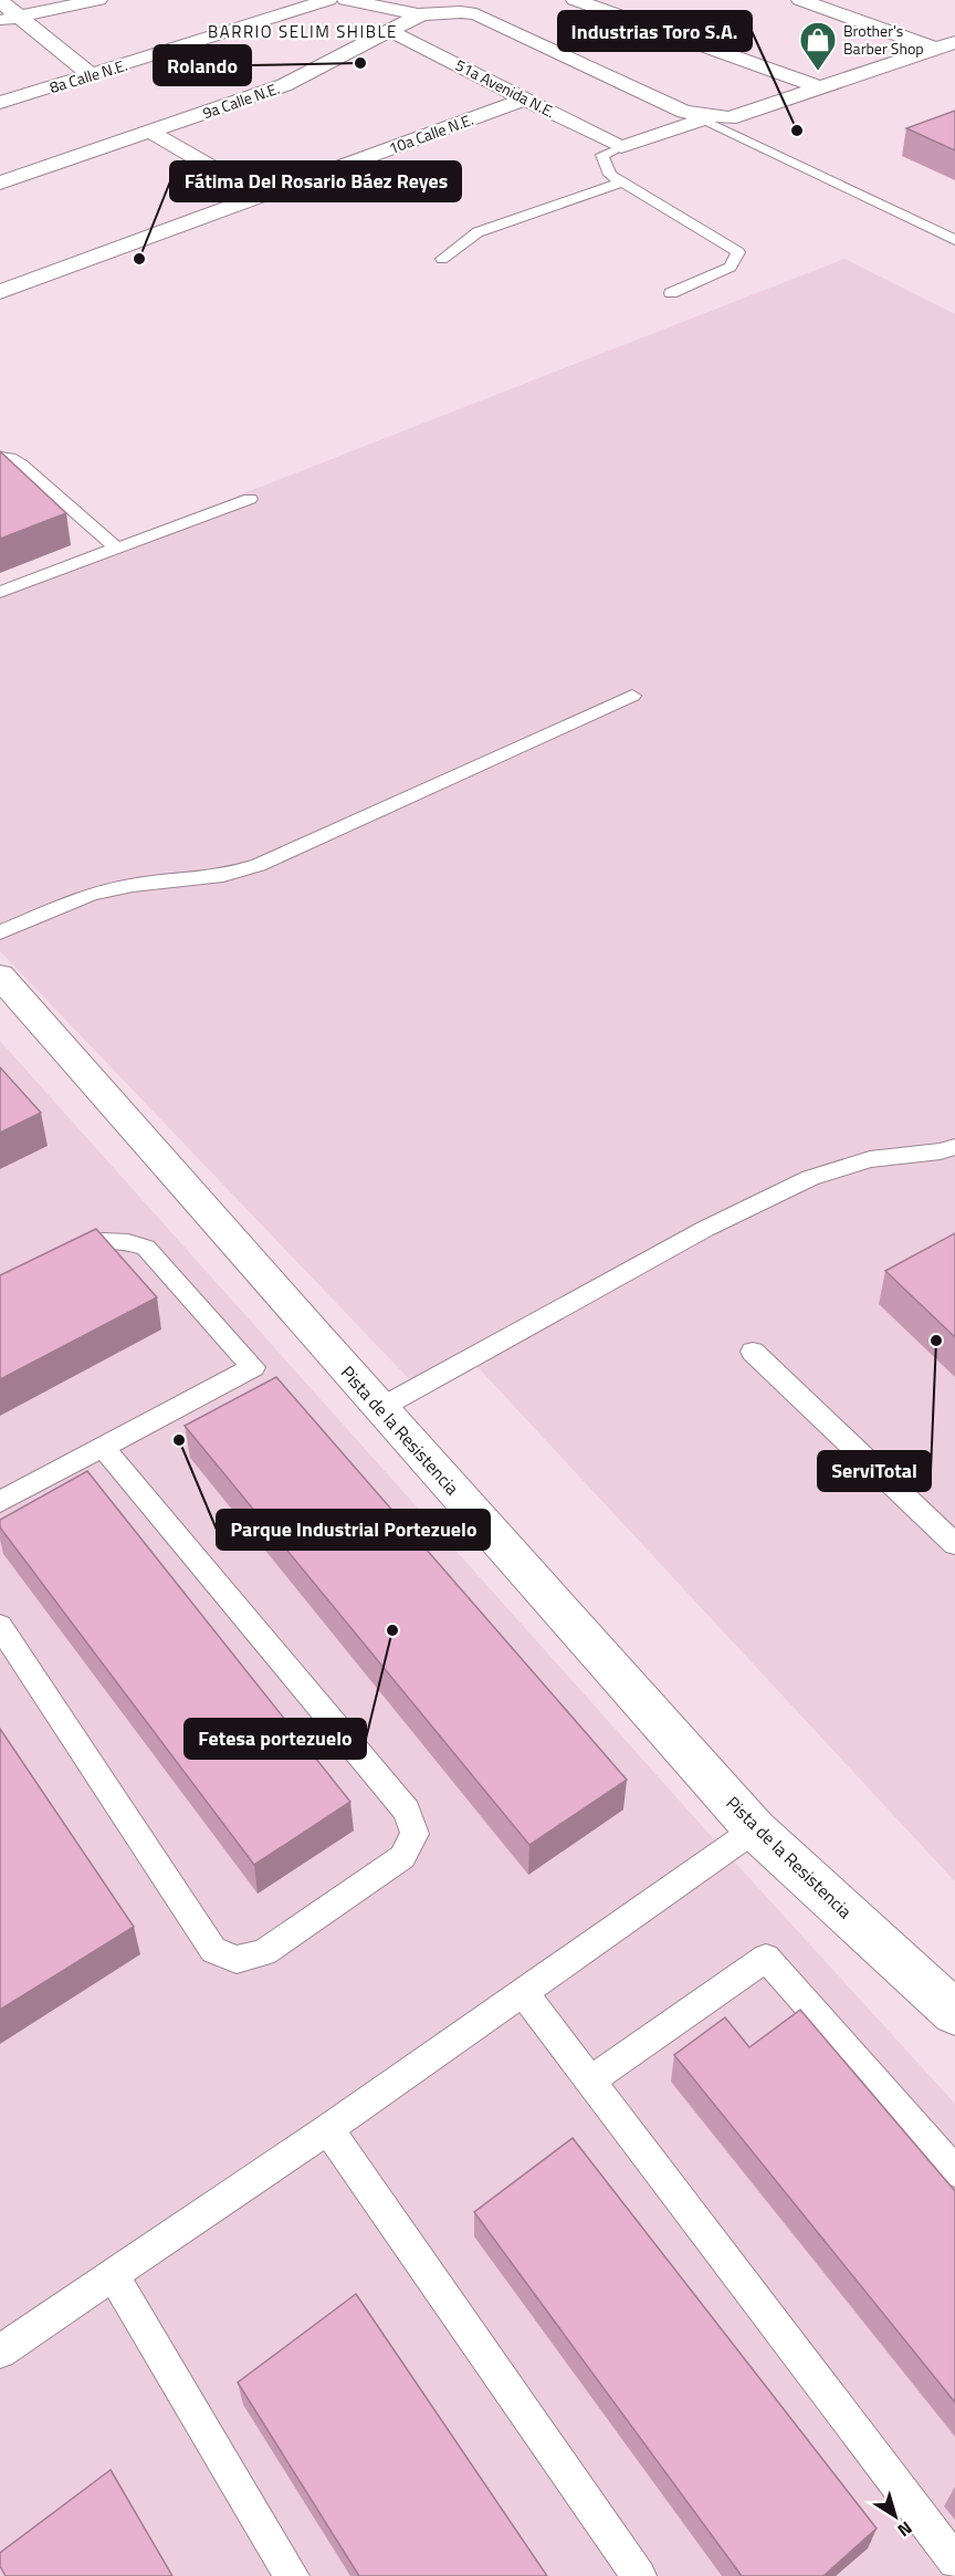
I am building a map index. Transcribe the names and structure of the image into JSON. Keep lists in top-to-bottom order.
{
  "streets": {
    "street": [
      "8a Calle N.E.",
      "51a Avenida N.E.",
      "9a Calle N.E.",
      "10a Calle N.E.",
      "Pista de la Resistencia"
    ]
  },
  "crossings": [
    ["51a Avenida N.E.", "9a Calle N.E."],
    ["51a Avenida N.E.", "10a Calle N.E."]
  ],
  "districts": ["BARRIO SELIM SHIBLE"],
  "places": {
    "other": [
      "Rolando",
      "Industrias Toro S.A.",
      "Fátima Del Rosario Báez Reyes",
      "ServiTotal",
      "Parque Industrial Portezuelo",
      "Fetesa portezuelo"
    ],
    "shop": ["Brother's Barber Shop"]
  },
  "north": "bottom right"
}
